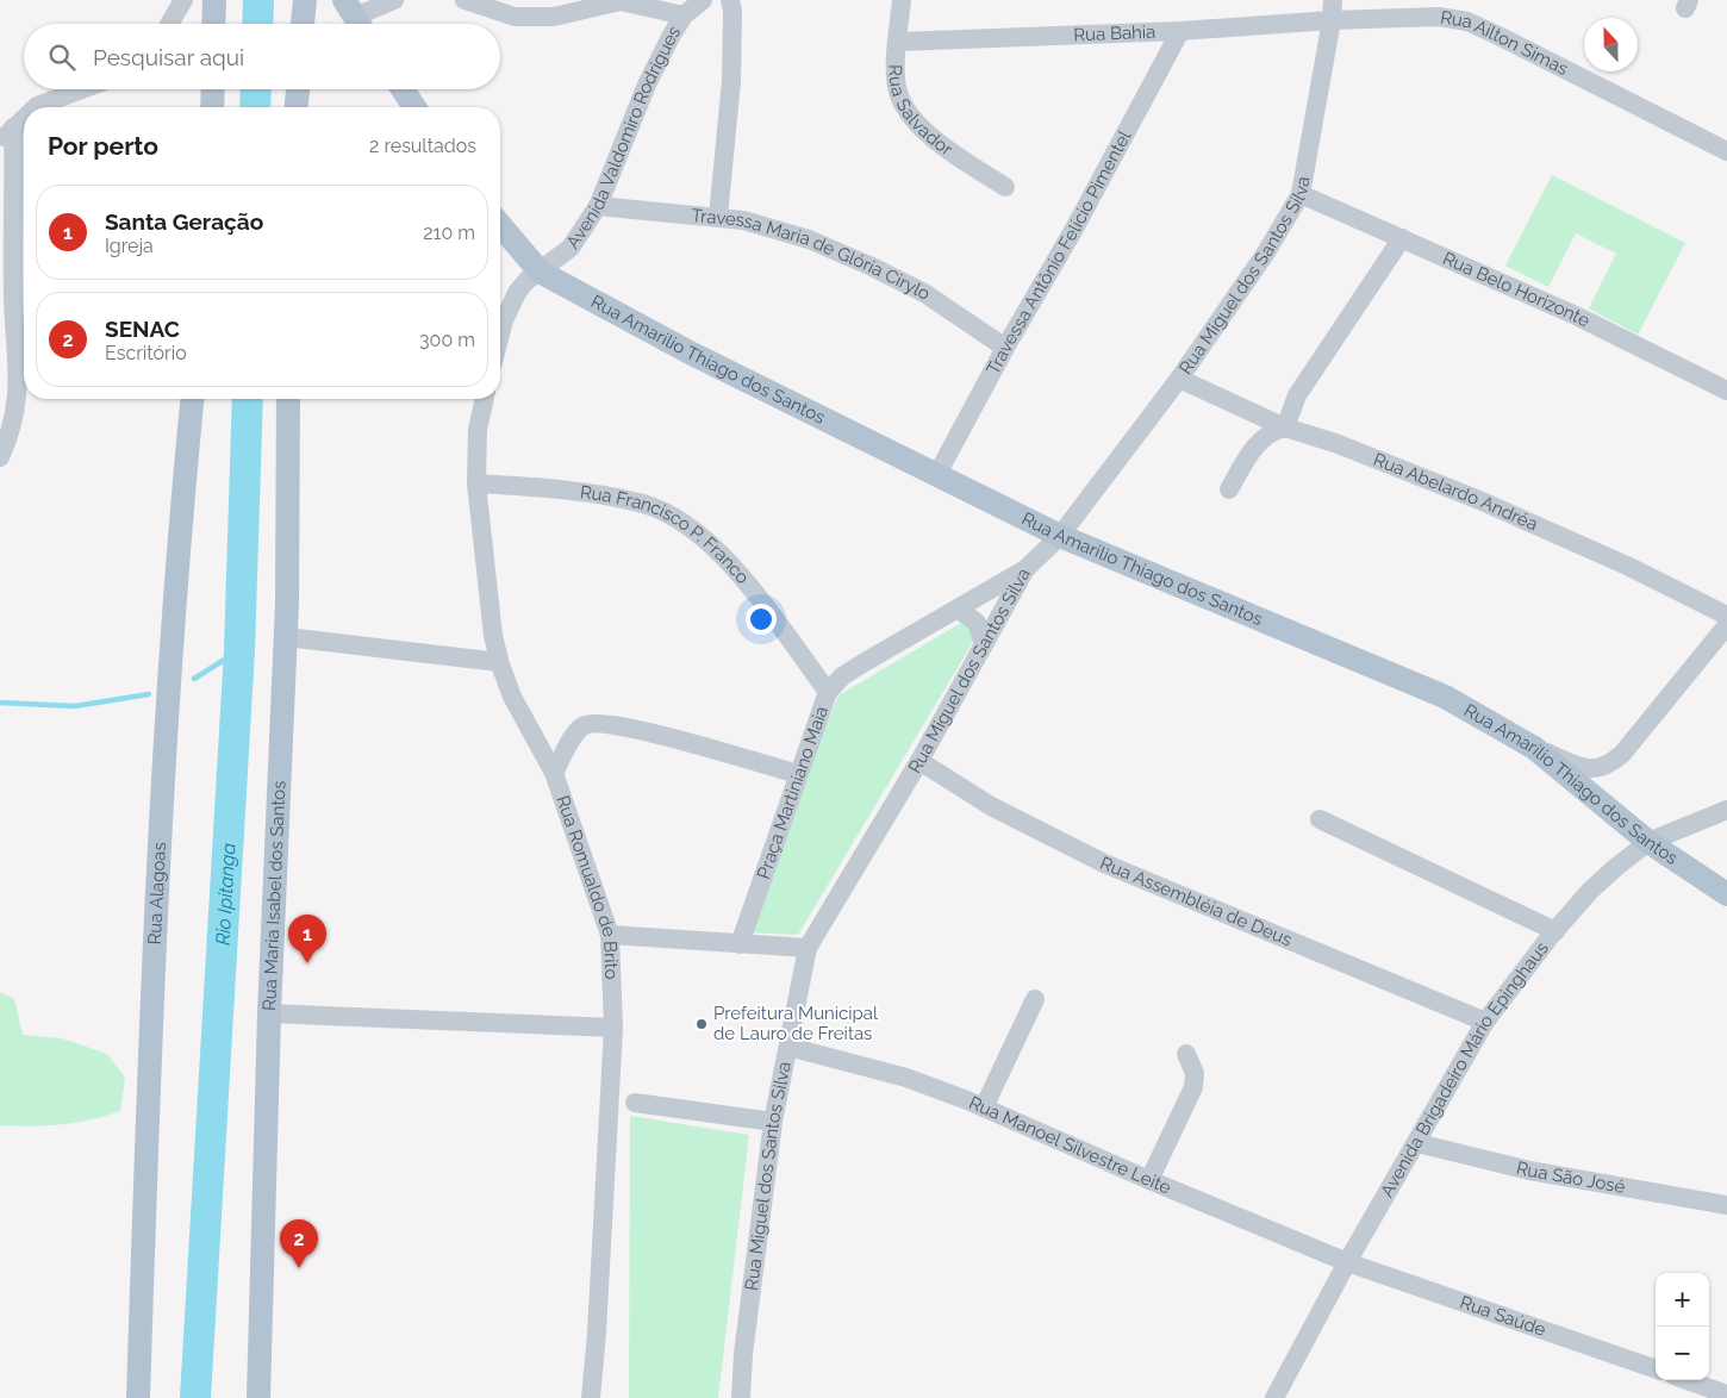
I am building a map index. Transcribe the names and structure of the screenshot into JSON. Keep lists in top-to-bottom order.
{
  "streets": {
    "main road": ["Rua Amarilio Thiago dos Santos", "Rua Alagoas", "Rua Maria Isabel dos Santos"],
    "street": [
      "Rua Bahia",
      "Rua Ailton Simas",
      "Rua Salvador",
      "Avenida Valdomiro Rodrigues",
      "Travessa Antônio Felício Pimentel",
      "Travessa Maria de Glória Cirylo",
      "Rua Miguel dos Santos Silva",
      "Rua Belo Horizonte",
      "Rua Abelardo Andréa",
      "Rua Francisco P. Franco",
      "Praça Martiniano Maia",
      "Rua Romualdo de Brito",
      "Rua Assembléia de Deus",
      "Avenida Brigadeiro Mário Epinghaus",
      "Rua Manoel Silvestre Leite",
      "Rua São José",
      "Rua Saúde"
    ]
  },
  "crossings": [
    ["Rua Bahia", "Rua Ailton Simas"],
    ["Rua Bahia", "Rua Salvador"],
    ["Rua Bahia", "Travessa Antônio Felício Pimentel"],
    ["Rua Bahia", "Rua Miguel dos Santos Silva"],
    ["Rua Ailton Simas", "Rua Miguel dos Santos Silva"],
    ["Avenida Valdomiro Rodrigues", "Travessa Maria de Glória Cirylo"],
    ["Avenida Valdomiro Rodrigues", "Rua Amarilio Thiago dos Santos"],
    ["Travessa Antônio Felício Pimentel", "Travessa Maria de Glória Cirylo"],
    ["Travessa Antônio Felício Pimentel", "Rua Amarilio Thiago dos Santos"],
    ["Rua Miguel dos Santos Silva", "Rua Belo Horizonte"],
    ["Rua Miguel dos Santos Silva", "Rua Amarilio Thiago dos Santos"],
    ["Rua Miguel dos Santos Silva", "Rua Abelardo Andréa"],
    ["Rua Miguel dos Santos Silva", "Praça Martiniano Maia"],
    ["Rua Miguel dos Santos Silva", "Rua Assembléia de Deus"],
    ["Rua Miguel dos Santos Silva", "Rua Manoel Silvestre Leite"],
    ["Rua Amarilio Thiago dos Santos", "Avenida Brigadeiro Mário Epinghaus"],
    ["Rua Francisco P. Franco", "Praça Martiniano Maia"],
    ["Rua Francisco P. Franco", "Rua Romualdo de Brito"],
    ["Rua Assembléia de Deus", "Avenida Brigadeiro Mário Epinghaus"],
    ["Avenida Brigadeiro Mário Epinghaus", "Rua Manoel Silvestre Leite"],
    ["Avenida Brigadeiro Mário Epinghaus", "Rua São José"],
    ["Avenida Brigadeiro Mário Epinghaus", "Rua Saúde"],
    ["Rua Manoel Silvestre Leite", "Rua Saúde"]
  ],
  "water": ["Rio Ipitanga"],
  "places": ["Prefeitura Municipal de Lauro de Freitas"],
  "north": "top",
  "page": {
    "search": "Pesquisar aqui",
    "heading": ["Por perto", "2 resultados"],
    "list": [
      {
        "mark": "1",
        "name": "Santa Geração",
        "note": "Igreja",
        "value": "210 m"
      },
      {
        "mark": "2",
        "name": "SENAC",
        "note": "Escritório",
        "value": "300 m"
      }
    ],
    "pins": ["1", "2"],
    "map_buttons": ["+", "−"]
  }
}
